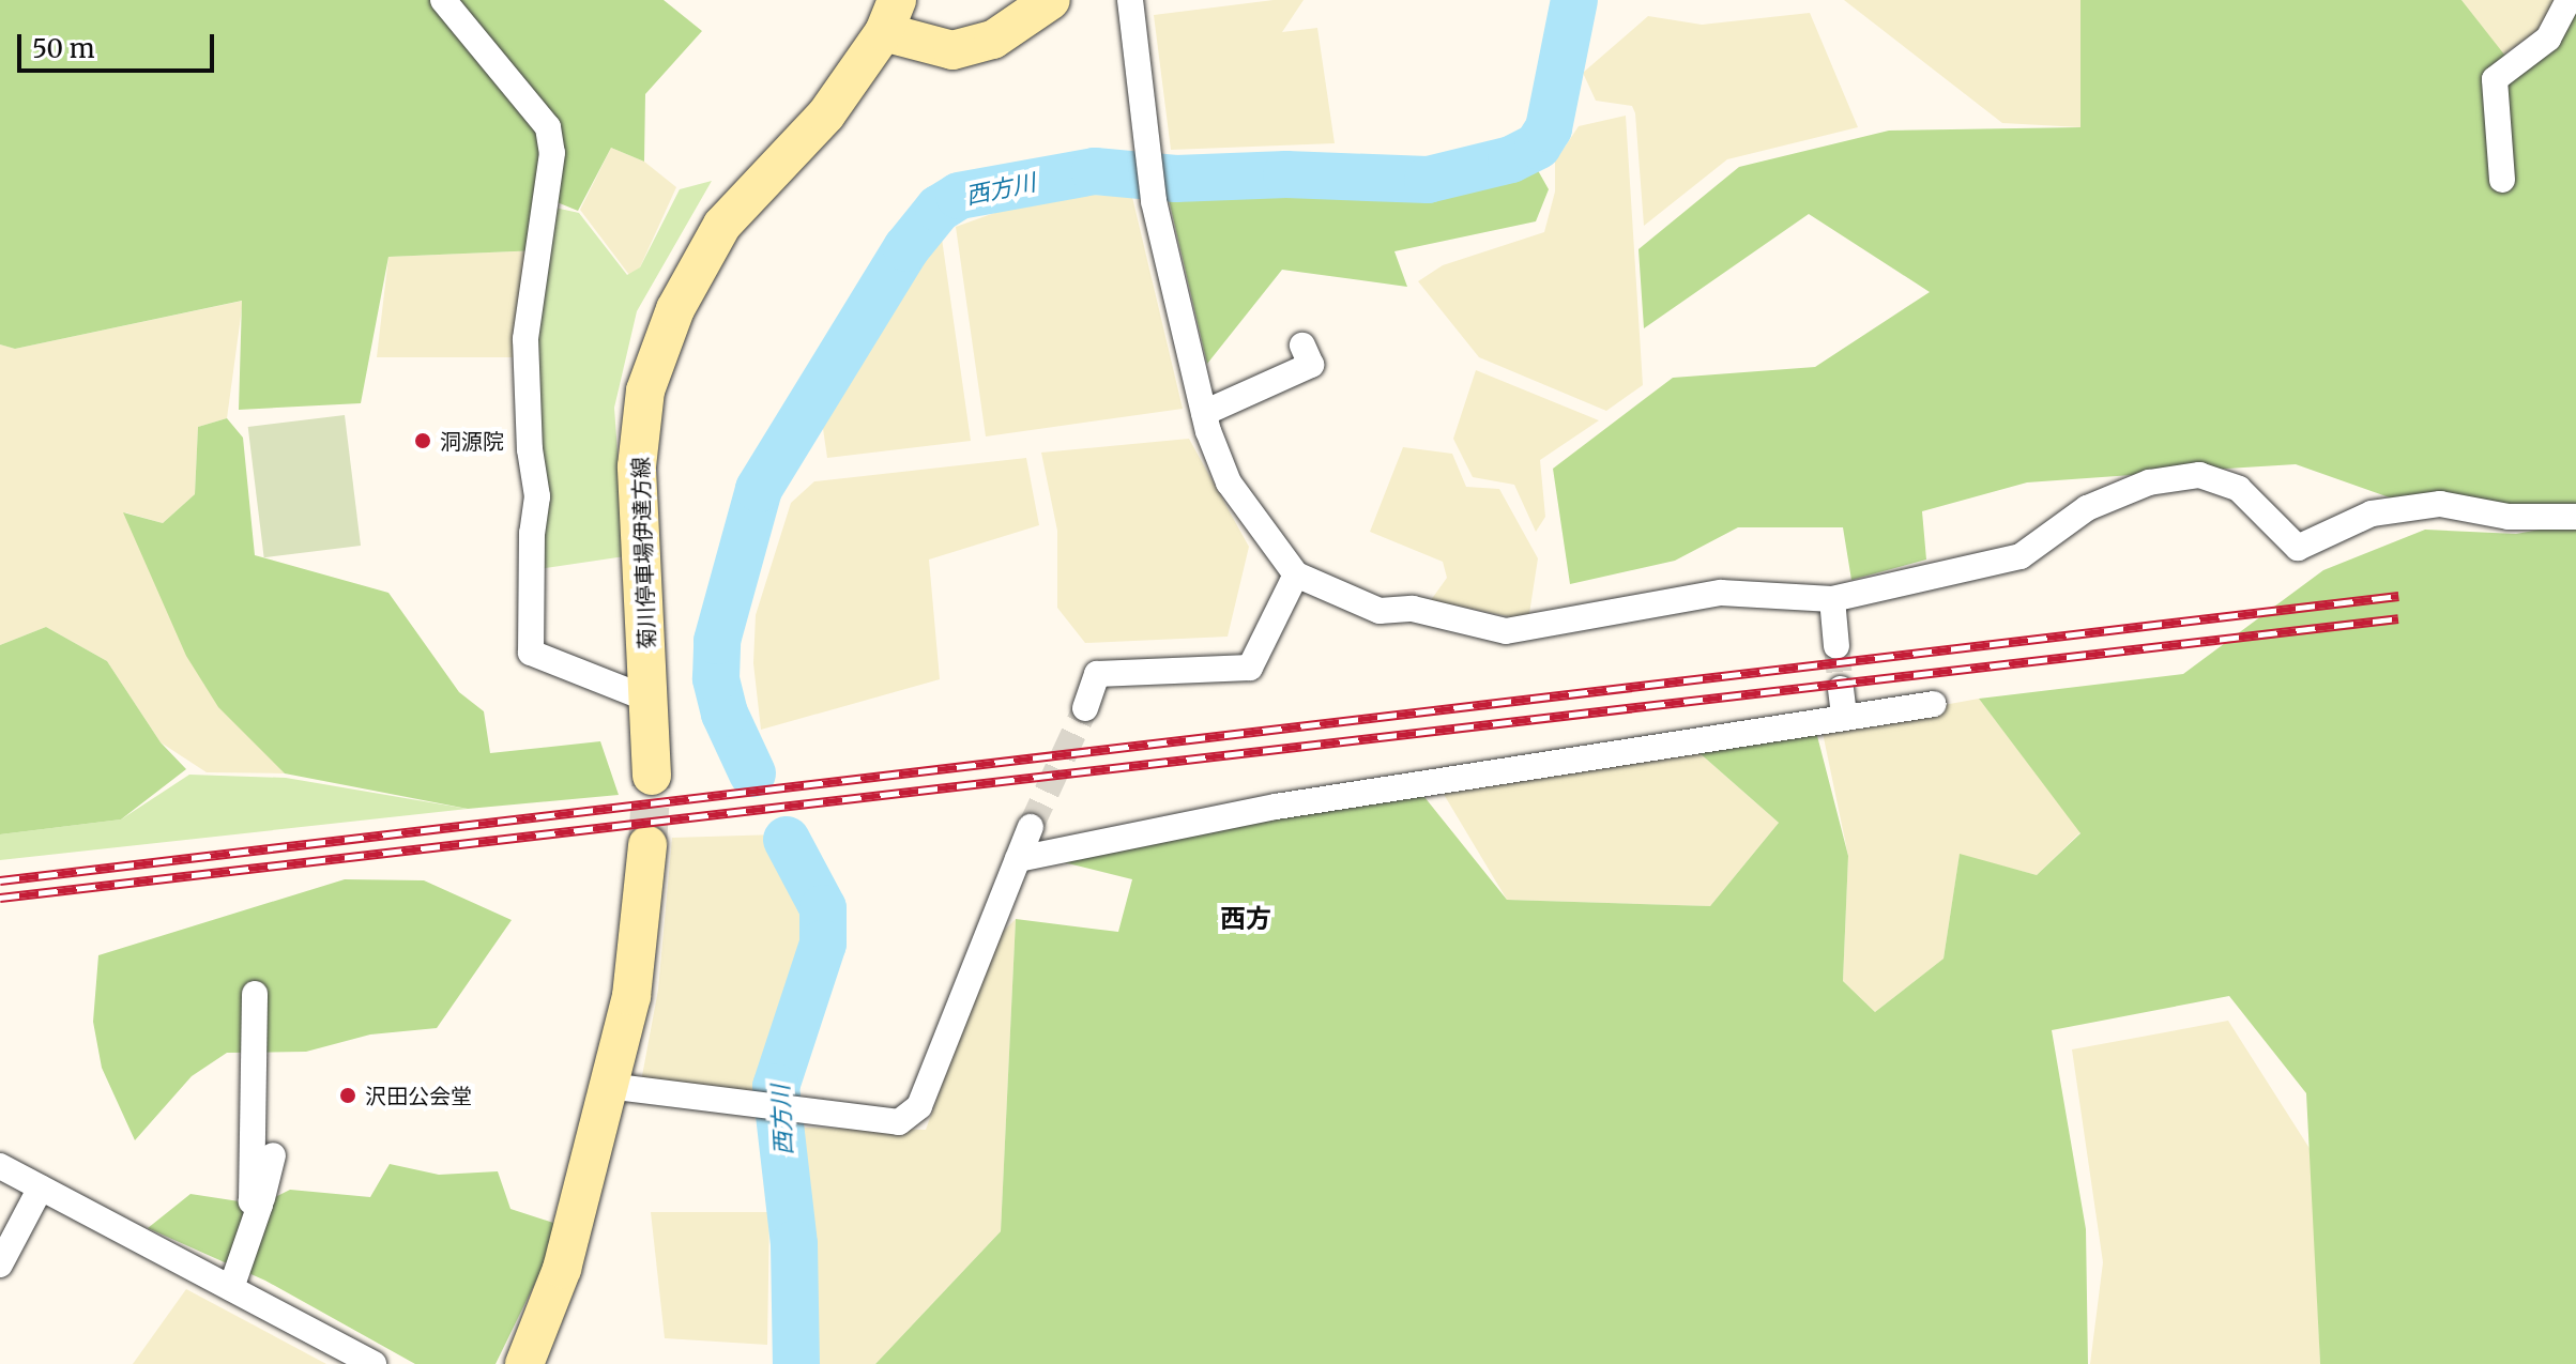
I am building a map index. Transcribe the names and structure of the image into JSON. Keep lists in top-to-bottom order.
{
  "streets": {
    "main road": ["菊川停車場伊達方線"]
  },
  "districts": ["西方"],
  "water": ["西方川"],
  "places": ["洞源院", "沢田公会堂"],
  "scale_bar": "50 m"
}
